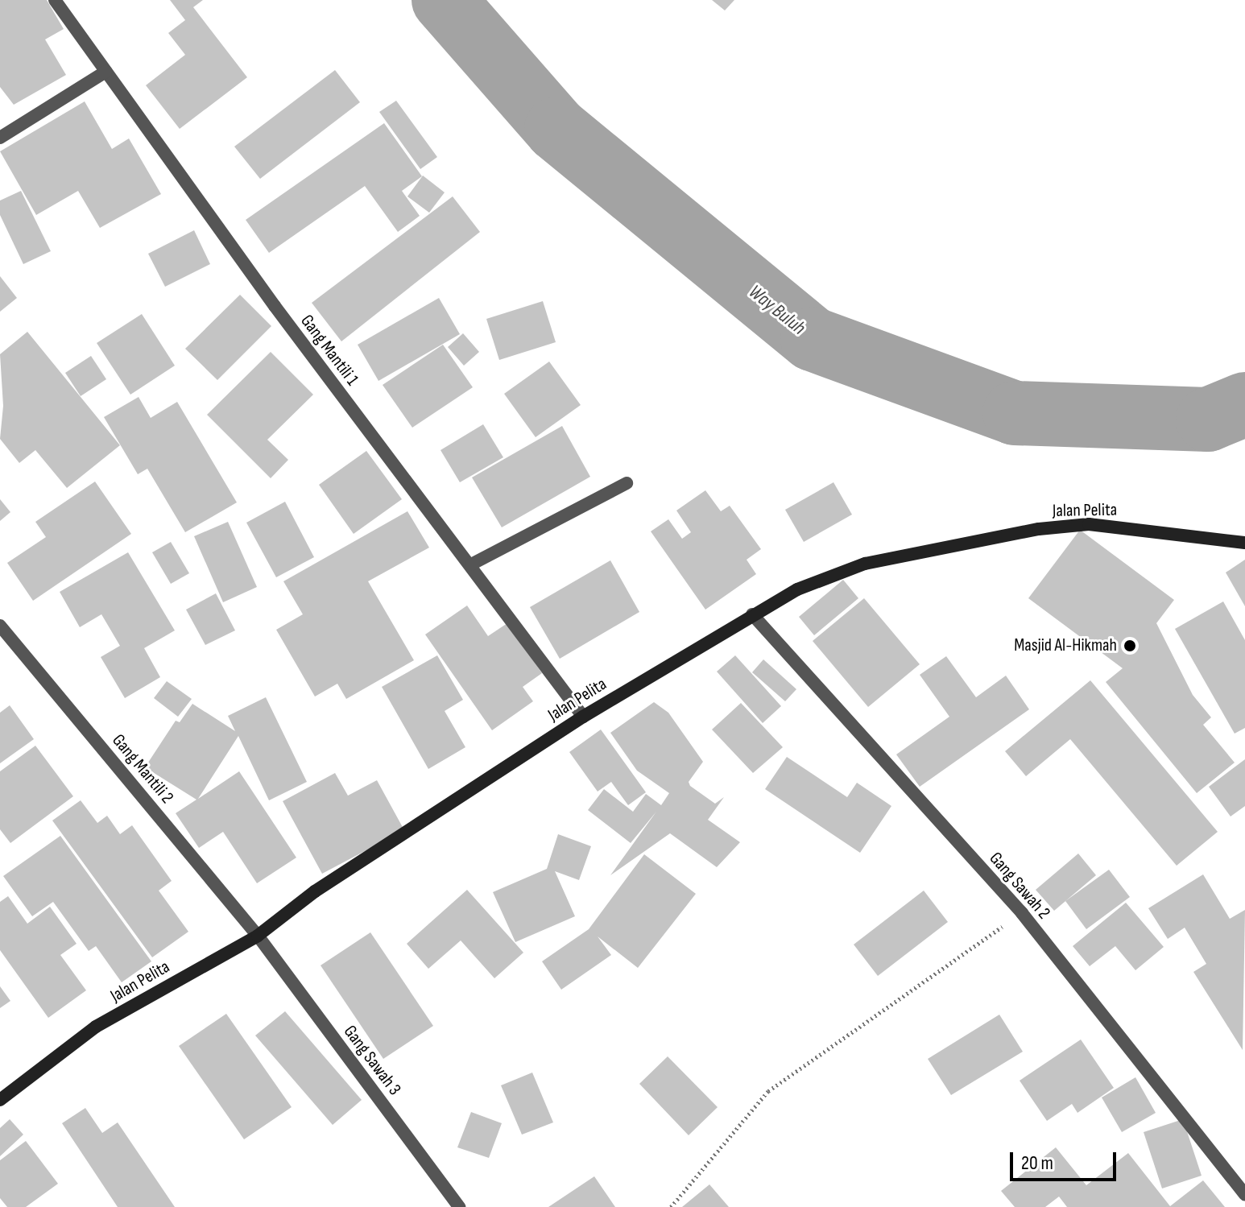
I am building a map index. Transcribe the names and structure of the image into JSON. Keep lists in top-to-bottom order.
{
  "streets": {
    "street": [
      "Gang Mantili 1",
      "Jalan Pelita",
      "Gang Mantili 2",
      "Gang Sawah 2",
      "Gang Sawah 3"
    ]
  },
  "crossings": [
    ["Gang Mantili 1", "Jalan Pelita"],
    ["Jalan Pelita", "Gang Mantili 2"],
    ["Jalan Pelita", "Gang Sawah 2"],
    ["Jalan Pelita", "Gang Sawah 3"],
    ["Gang Mantili 2", "Gang Sawah 3"]
  ],
  "water": ["Way Buluh"],
  "places": ["Masjid Al-Hikmah"],
  "scale_bar": "20 m"
}
